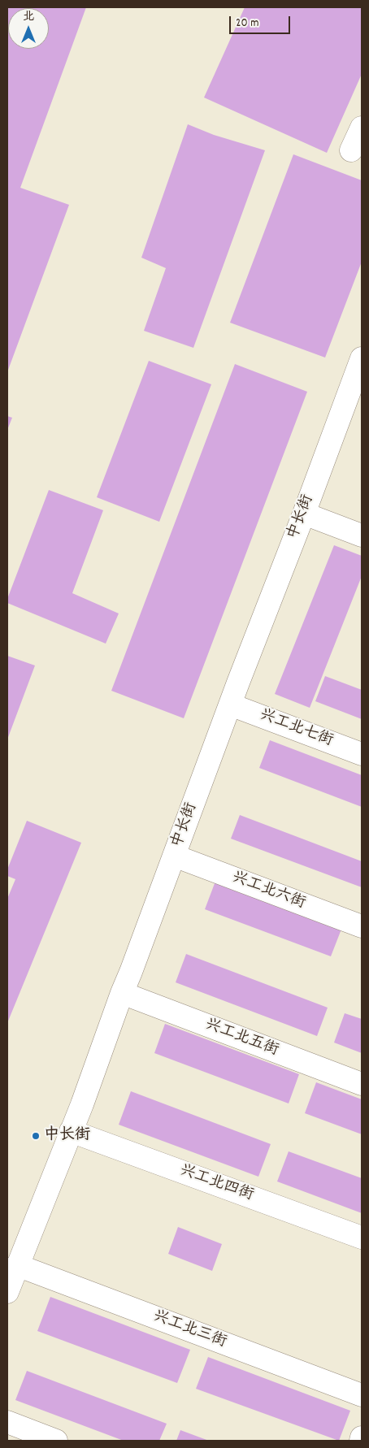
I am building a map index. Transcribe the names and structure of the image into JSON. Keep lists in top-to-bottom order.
{
  "streets": {
    "street": [
      "中长街",
      "兴工北七街",
      "兴工北六街",
      "兴工北五街",
      "兴工北四街",
      "兴工北三街"
    ]
  },
  "crossings": [
    ["中长街", "兴工北七街"],
    ["中长街", "兴工北六街"],
    ["中长街", "兴工北五街"],
    ["中长街", "兴工北四街"],
    ["中长街", "兴工北三街"]
  ],
  "places": ["中长街"],
  "scale_bar": "20 m",
  "north": "top"
}
